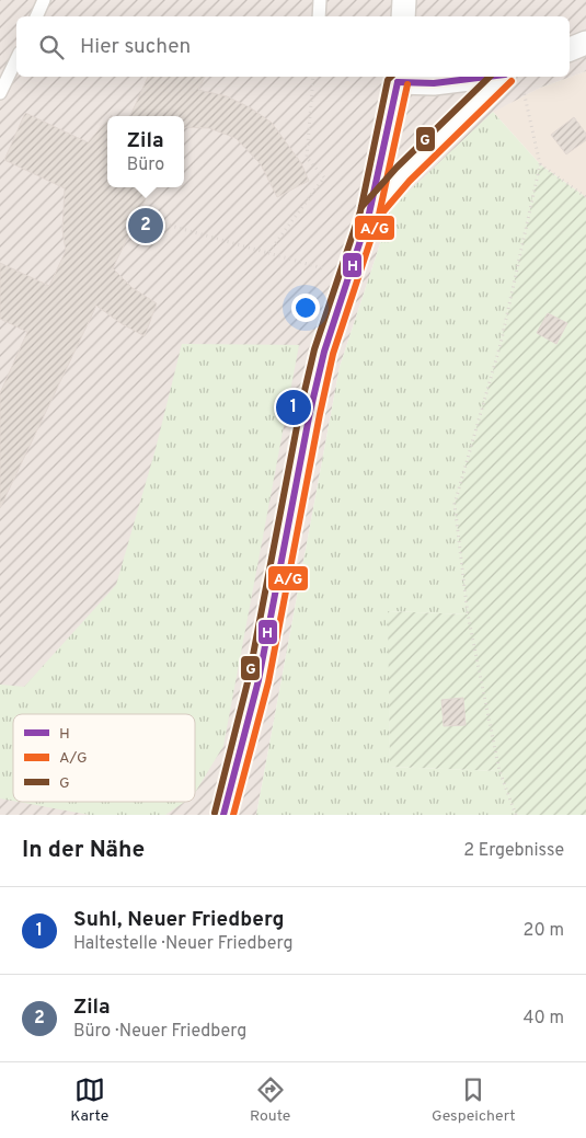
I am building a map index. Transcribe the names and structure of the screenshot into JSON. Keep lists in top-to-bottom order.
{
  "lines": ["transit line H", "transit line G", "transit line A/G"],
  "legend": ["H", "A/G", "G"],
  "page": {
    "search": "Hier suchen",
    "popup": ["Zila", "Büro"],
    "pins": ["2", "1"],
    "heading": ["In der Nähe", "2 Ergebnisse"],
    "list": [
      {
        "mark": "1",
        "name": "Suhl, Neuer Friedberg",
        "note": "Haltestelle · Neuer Friedberg",
        "value": "20 m"
      },
      {
        "mark": "2",
        "name": "Zila",
        "note": "Büro · Neuer Friedberg",
        "value": "40 m"
      }
    ],
    "nav": ["Karte", "Route", "Gespeichert"]
  }
}
